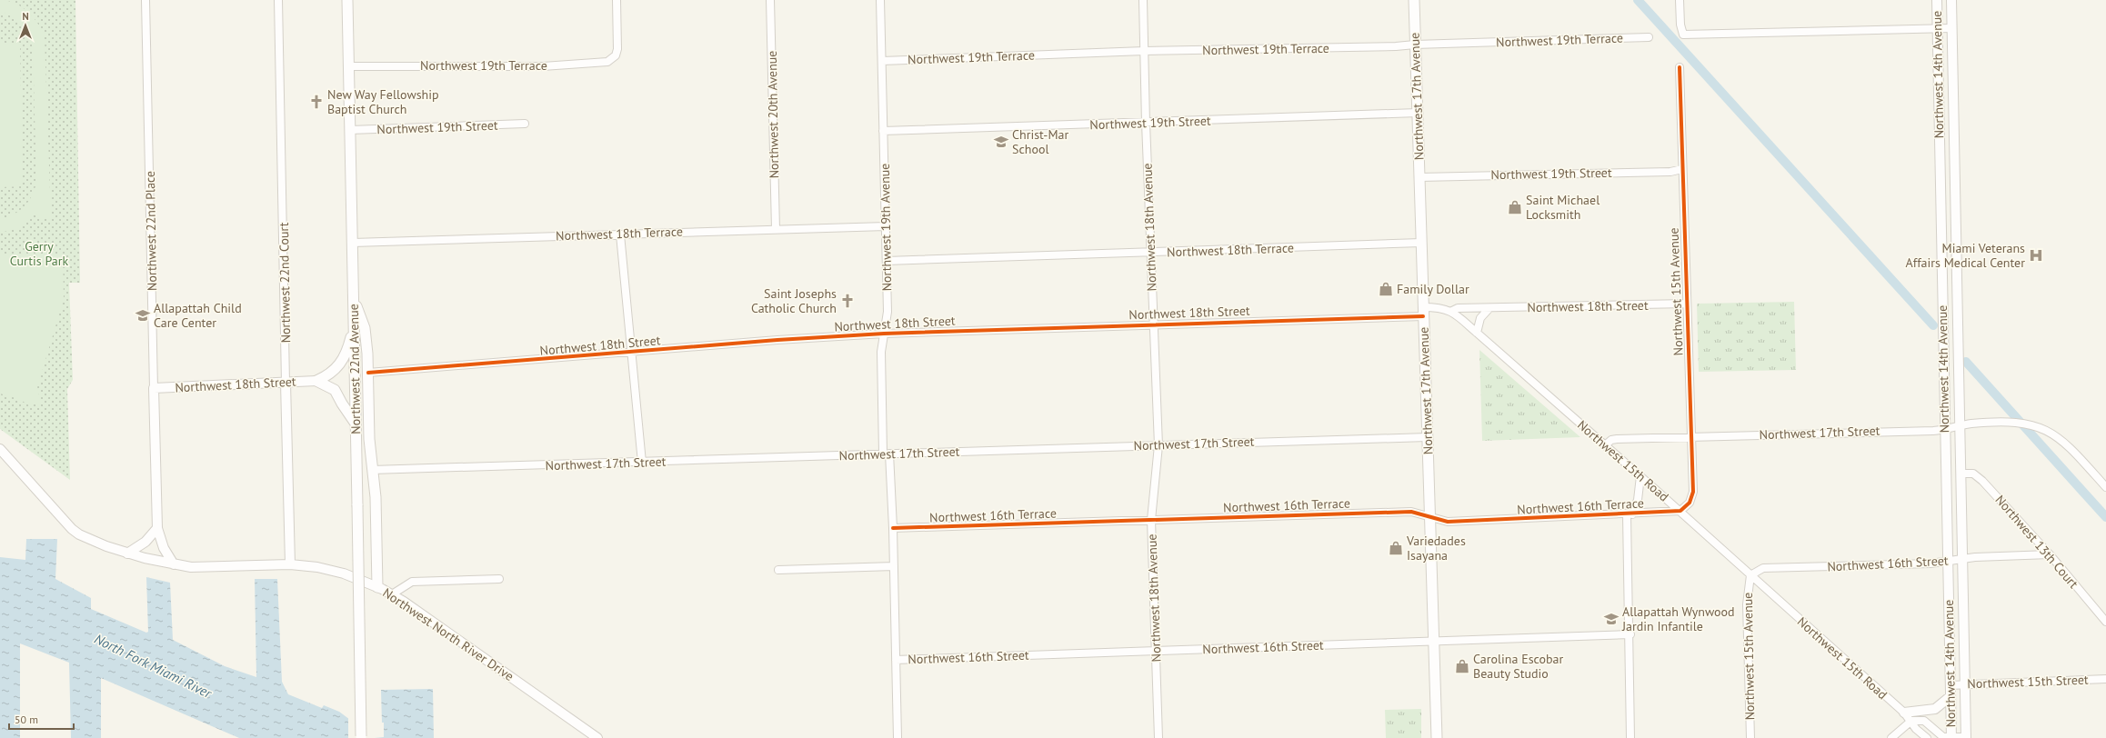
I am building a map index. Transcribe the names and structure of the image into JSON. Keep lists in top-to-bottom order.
{
  "streets": {
    "main road": ["Northwest 17th Avenue", "Northwest 22nd Avenue"],
    "street": [
      "Northwest 19th Terrace",
      "Northwest 14th Avenue",
      "Northwest 20th Avenue",
      "Northwest 19th Street",
      "Northwest 19th Avenue",
      "Northwest 18th Avenue",
      "Northwest 22nd Place",
      "Northwest 18th Terrace",
      "Northwest 22nd Court",
      "Northwest 15th Avenue",
      "Northwest 18th Street",
      "Northwest 17th Street",
      "Northwest 15th Road",
      "Northwest 16th Terrace",
      "Northwest 13th Court",
      "Northwest 16th Street",
      "Northwest North River Drive",
      "Northwest 15th Street"
    ]
  },
  "crossings": [
    ["Northwest 19th Terrace", "Northwest 17th Avenue"],
    ["Northwest 19th Terrace", "Northwest 19th Avenue"],
    ["Northwest 19th Terrace", "Northwest 18th Avenue"],
    ["Northwest 19th Terrace", "Northwest 22nd Avenue"],
    ["Northwest 14th Avenue", "Northwest 17th Street"],
    ["Northwest 14th Avenue", "Northwest 13th Court"],
    ["Northwest 14th Avenue", "Northwest 16th Street"],
    ["Northwest 14th Avenue", "Northwest 15th Street"],
    ["Northwest 17th Avenue", "Northwest 19th Street"],
    ["Northwest 17th Avenue", "Northwest 18th Terrace"],
    ["Northwest 17th Avenue", "Northwest 18th Street"],
    ["Northwest 17th Avenue", "Northwest 17th Street"],
    ["Northwest 17th Avenue", "Northwest 15th Road"],
    ["Northwest 17th Avenue", "Northwest 16th Terrace"],
    ["Northwest 17th Avenue", "Northwest 16th Street"],
    ["Northwest 20th Avenue", "Northwest 18th Terrace"],
    ["Northwest 19th Street", "Northwest 19th Avenue"],
    ["Northwest 19th Street", "Northwest 18th Avenue"],
    ["Northwest 19th Street", "Northwest 15th Avenue"],
    ["Northwest 19th Street", "Northwest 22nd Avenue"],
    ["Northwest 19th Avenue", "Northwest 18th Terrace"],
    ["Northwest 19th Avenue", "Northwest 18th Street"],
    ["Northwest 19th Avenue", "Northwest 17th Street"],
    ["Northwest 19th Avenue", "Northwest 16th Terrace"],
    ["Northwest 19th Avenue", "Northwest 16th Street"],
    ["Northwest 18th Avenue", "Northwest 18th Terrace"],
    ["Northwest 18th Avenue", "Northwest 18th Street"],
    ["Northwest 18th Avenue", "Northwest 17th Street"],
    ["Northwest 18th Avenue", "Northwest 16th Terrace"],
    ["Northwest 18th Avenue", "Northwest 16th Street"],
    ["Northwest 22nd Place", "Northwest 18th Street"],
    ["Northwest 22nd Place", "Northwest North River Drive"],
    ["Northwest 18th Terrace", "Northwest 22nd Avenue"],
    ["Northwest 22nd Court", "Northwest 18th Street"],
    ["Northwest 22nd Court", "Northwest North River Drive"],
    ["Northwest 15th Avenue", "Northwest 18th Street"],
    ["Northwest 15th Avenue", "Northwest 17th Street"],
    ["Northwest 15th Avenue", "Northwest 15th Road"],
    ["Northwest 15th Avenue", "Northwest 16th Terrace"],
    ["Northwest 15th Avenue", "Northwest 16th Street"],
    ["Northwest 18th Street", "Northwest 15th Road"],
    ["Northwest 17th Street", "Northwest 15th Road"],
    ["Northwest 15th Road", "Northwest 16th Terrace"],
    ["Northwest 15th Road", "Northwest 16th Street"],
    ["Northwest 13th Court", "Northwest 16th Street"]
  ],
  "water": ["North Fork Miami River"],
  "parks": ["Gerry Curtis Park"],
  "places": {
    "church": ["New Way Fellowship Baptist Church", "Saint Josephs Catholic Church"],
    "school or university": ["Christ-Mar School", "Allapattah Child Care Center", "Allapattah Wynwood Jardin Infantile"],
    "shop": [
      "Saint Michael Locksmith",
      "Family Dollar",
      "Variedades Isayana",
      "Carolina Escobar Beauty Studio"
    ],
    "hospital": ["Miami Veterans Affairs Medical Center"]
  },
  "scale_bar": "50 m",
  "north": "top"
}
